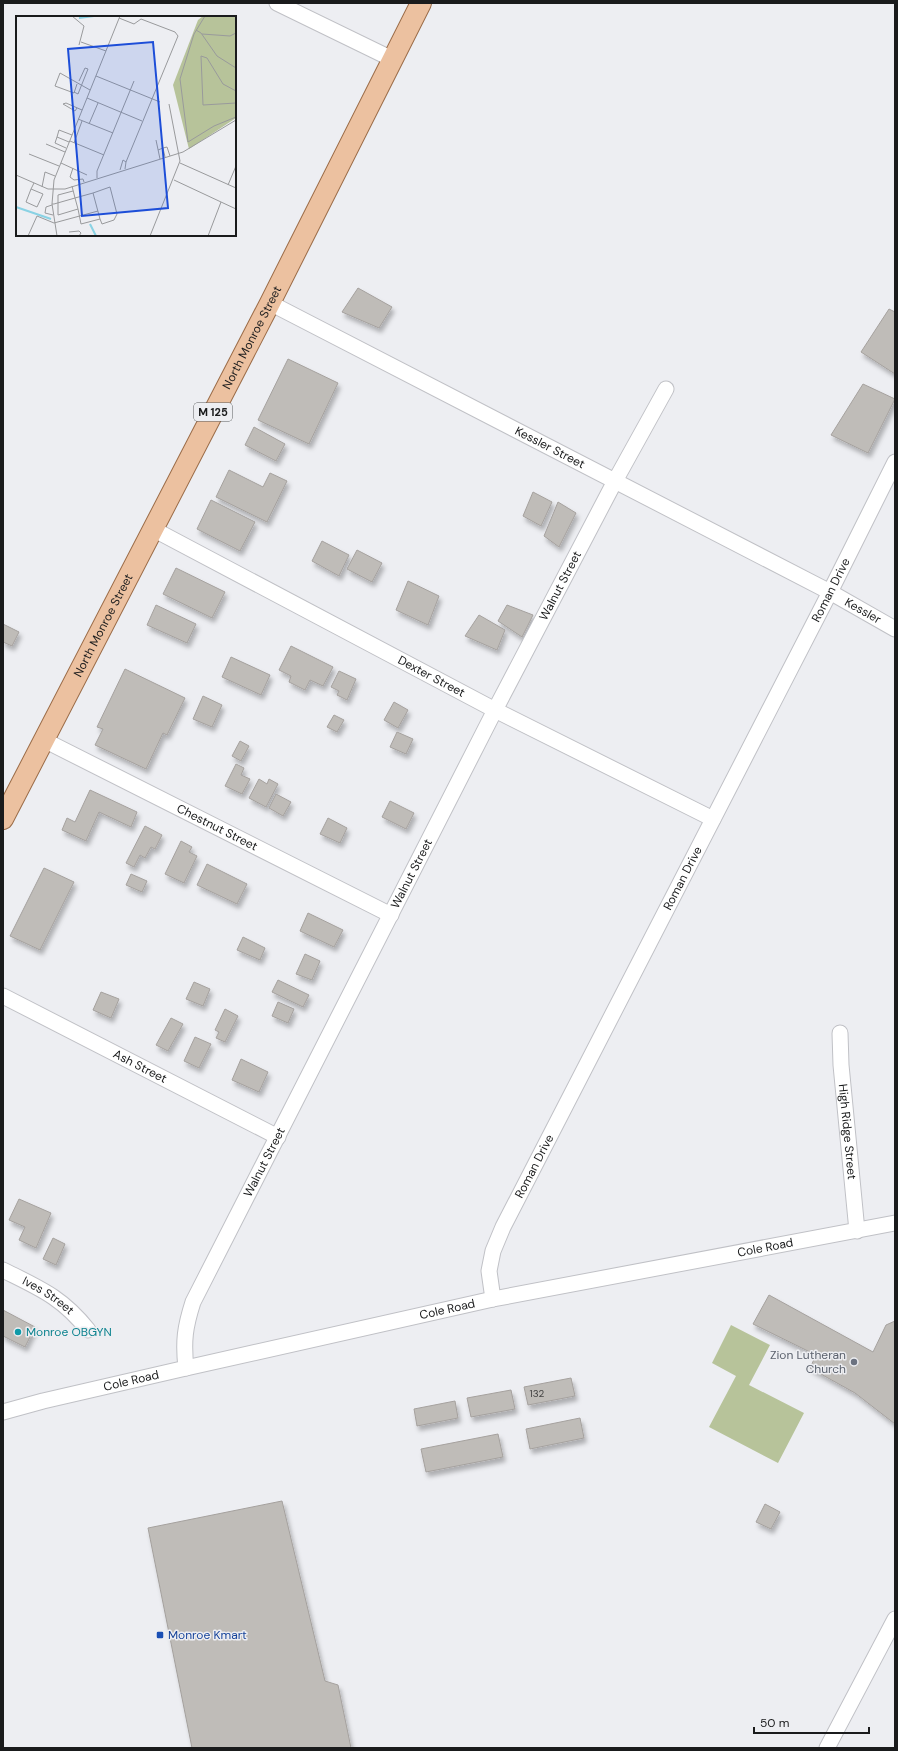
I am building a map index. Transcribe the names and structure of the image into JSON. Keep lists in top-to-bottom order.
{
  "streets": {
    "main road": ["North Monroe Street", "M 125"],
    "street": [
      "Kessler Street",
      "Walnut Street",
      "Roman Drive",
      "Kessler",
      "Dexter Street",
      "Chestnut Street",
      "Ash Street",
      "High Ridge Street",
      "Cole Road",
      "Ives Street"
    ]
  },
  "crossings": [
    ["North Monroe Street", "Kessler Street"],
    ["North Monroe Street", "Dexter Street"],
    ["North Monroe Street", "Chestnut Street"],
    ["Kessler Street", "Walnut Street"],
    ["Kessler Street", "Roman Drive"],
    ["Kessler Street", "Kessler"],
    ["Walnut Street", "Dexter Street"],
    ["Walnut Street", "Chestnut Street"],
    ["Walnut Street", "Ash Street"],
    ["Walnut Street", "Cole Road"],
    ["Roman Drive", "Kessler"],
    ["Roman Drive", "Dexter Street"],
    ["Roman Drive", "Cole Road"],
    ["High Ridge Street", "Cole Road"]
  ],
  "places": {
    "other": ["Monroe OBGYN", "Zion Lutheran Church"],
    "transit": ["Monroe Kmart"]
  },
  "house_numbers": ["132"],
  "scale_bar": "50 m"
}
